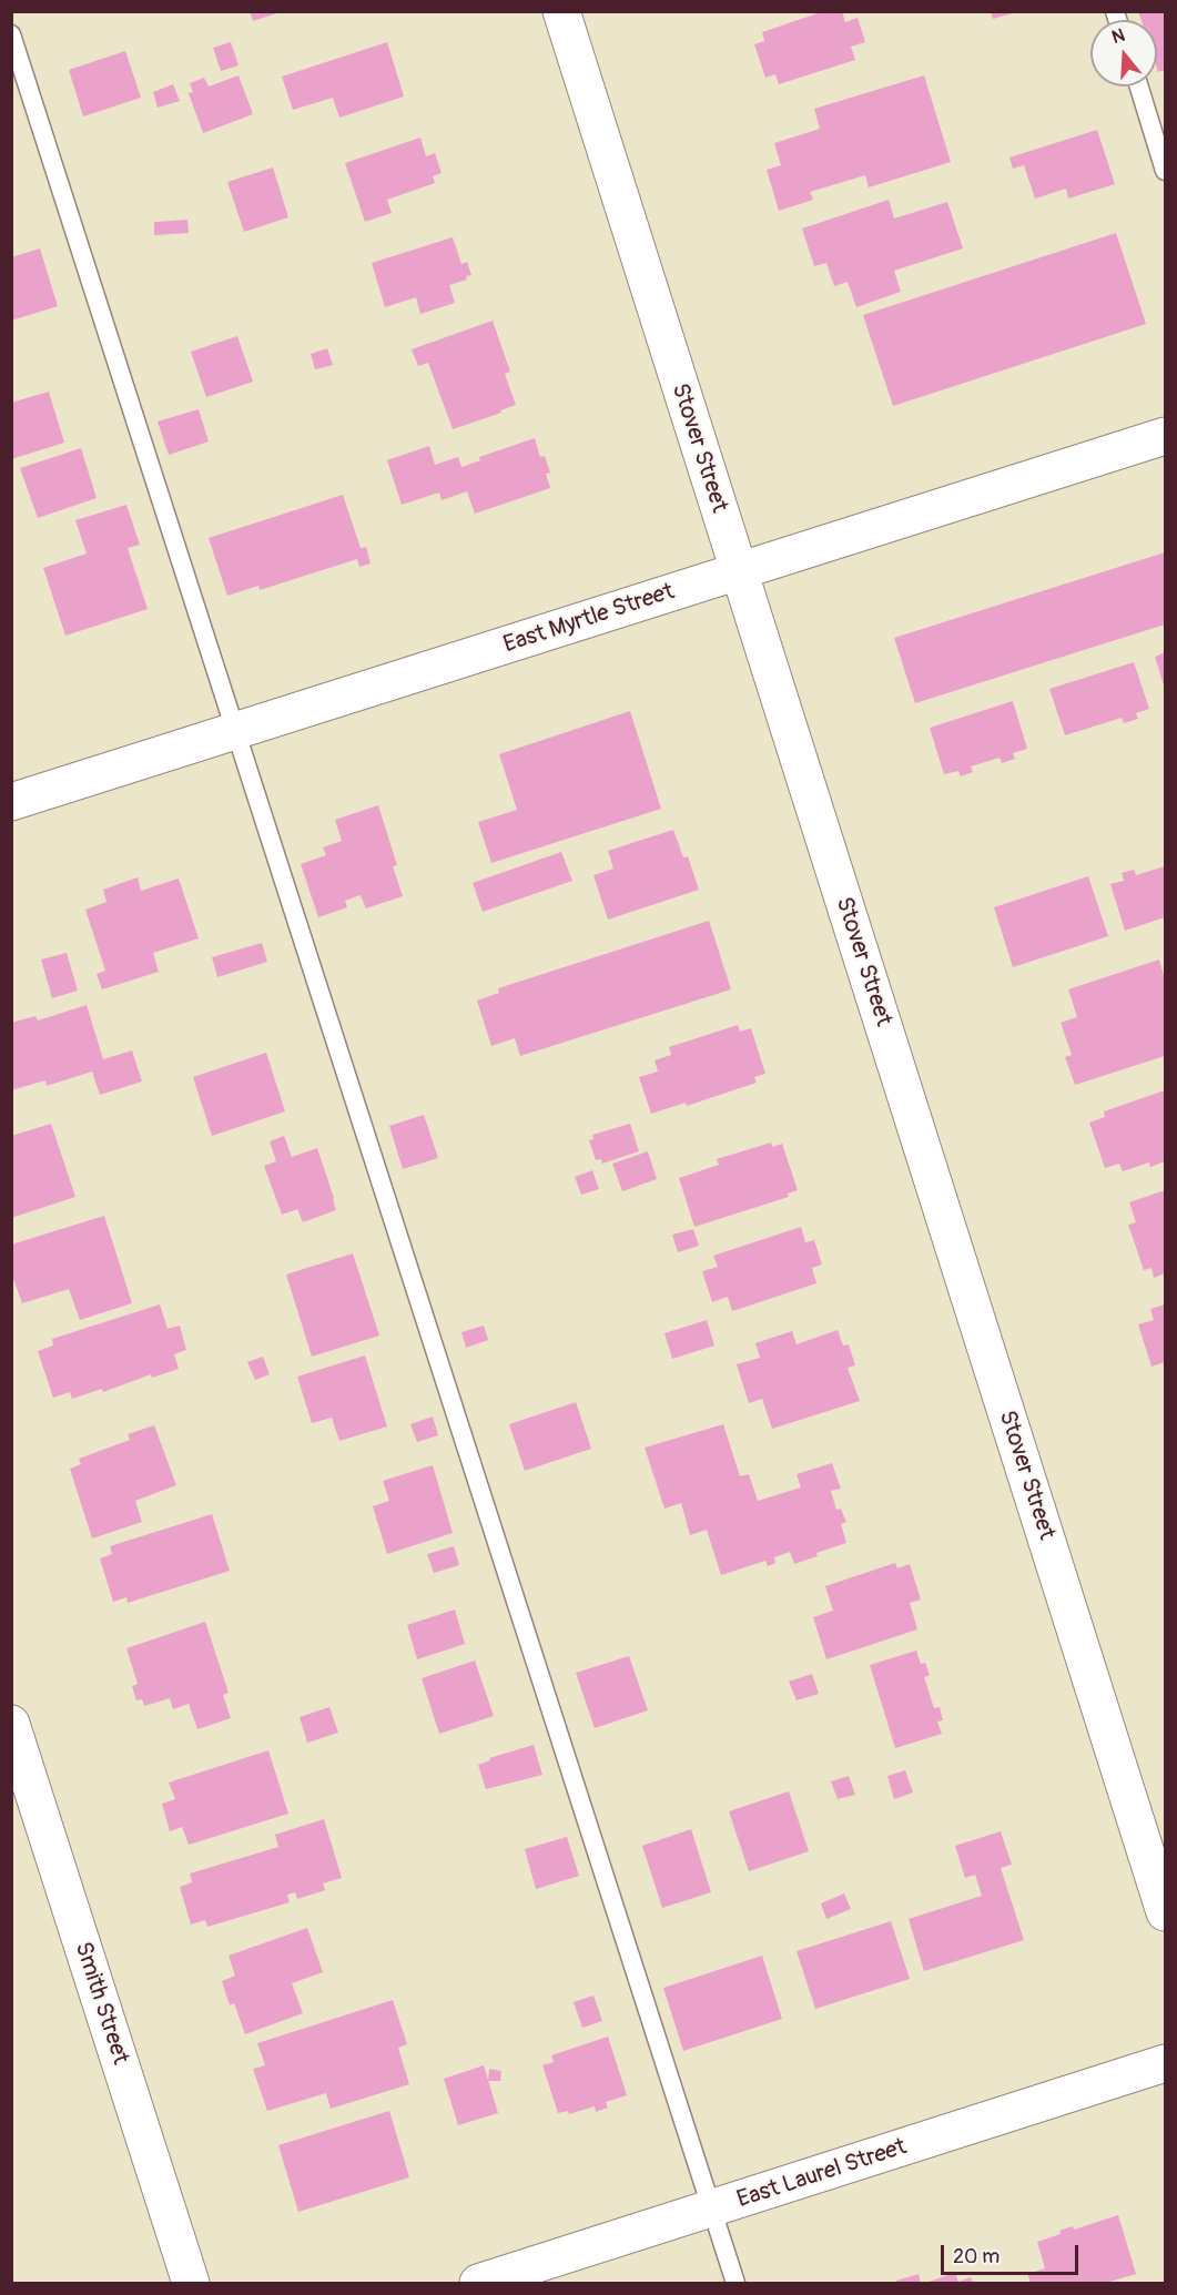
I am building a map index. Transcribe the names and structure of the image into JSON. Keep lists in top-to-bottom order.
{
  "streets": {
    "street": [
      "Stover Street",
      "East Myrtle Street",
      "Smith Street",
      "East Laurel Street"
    ]
  },
  "crossings": [
    ["Stover Street", "East Myrtle Street"]
  ],
  "scale_bar": "20 m",
  "north": "top"
}
